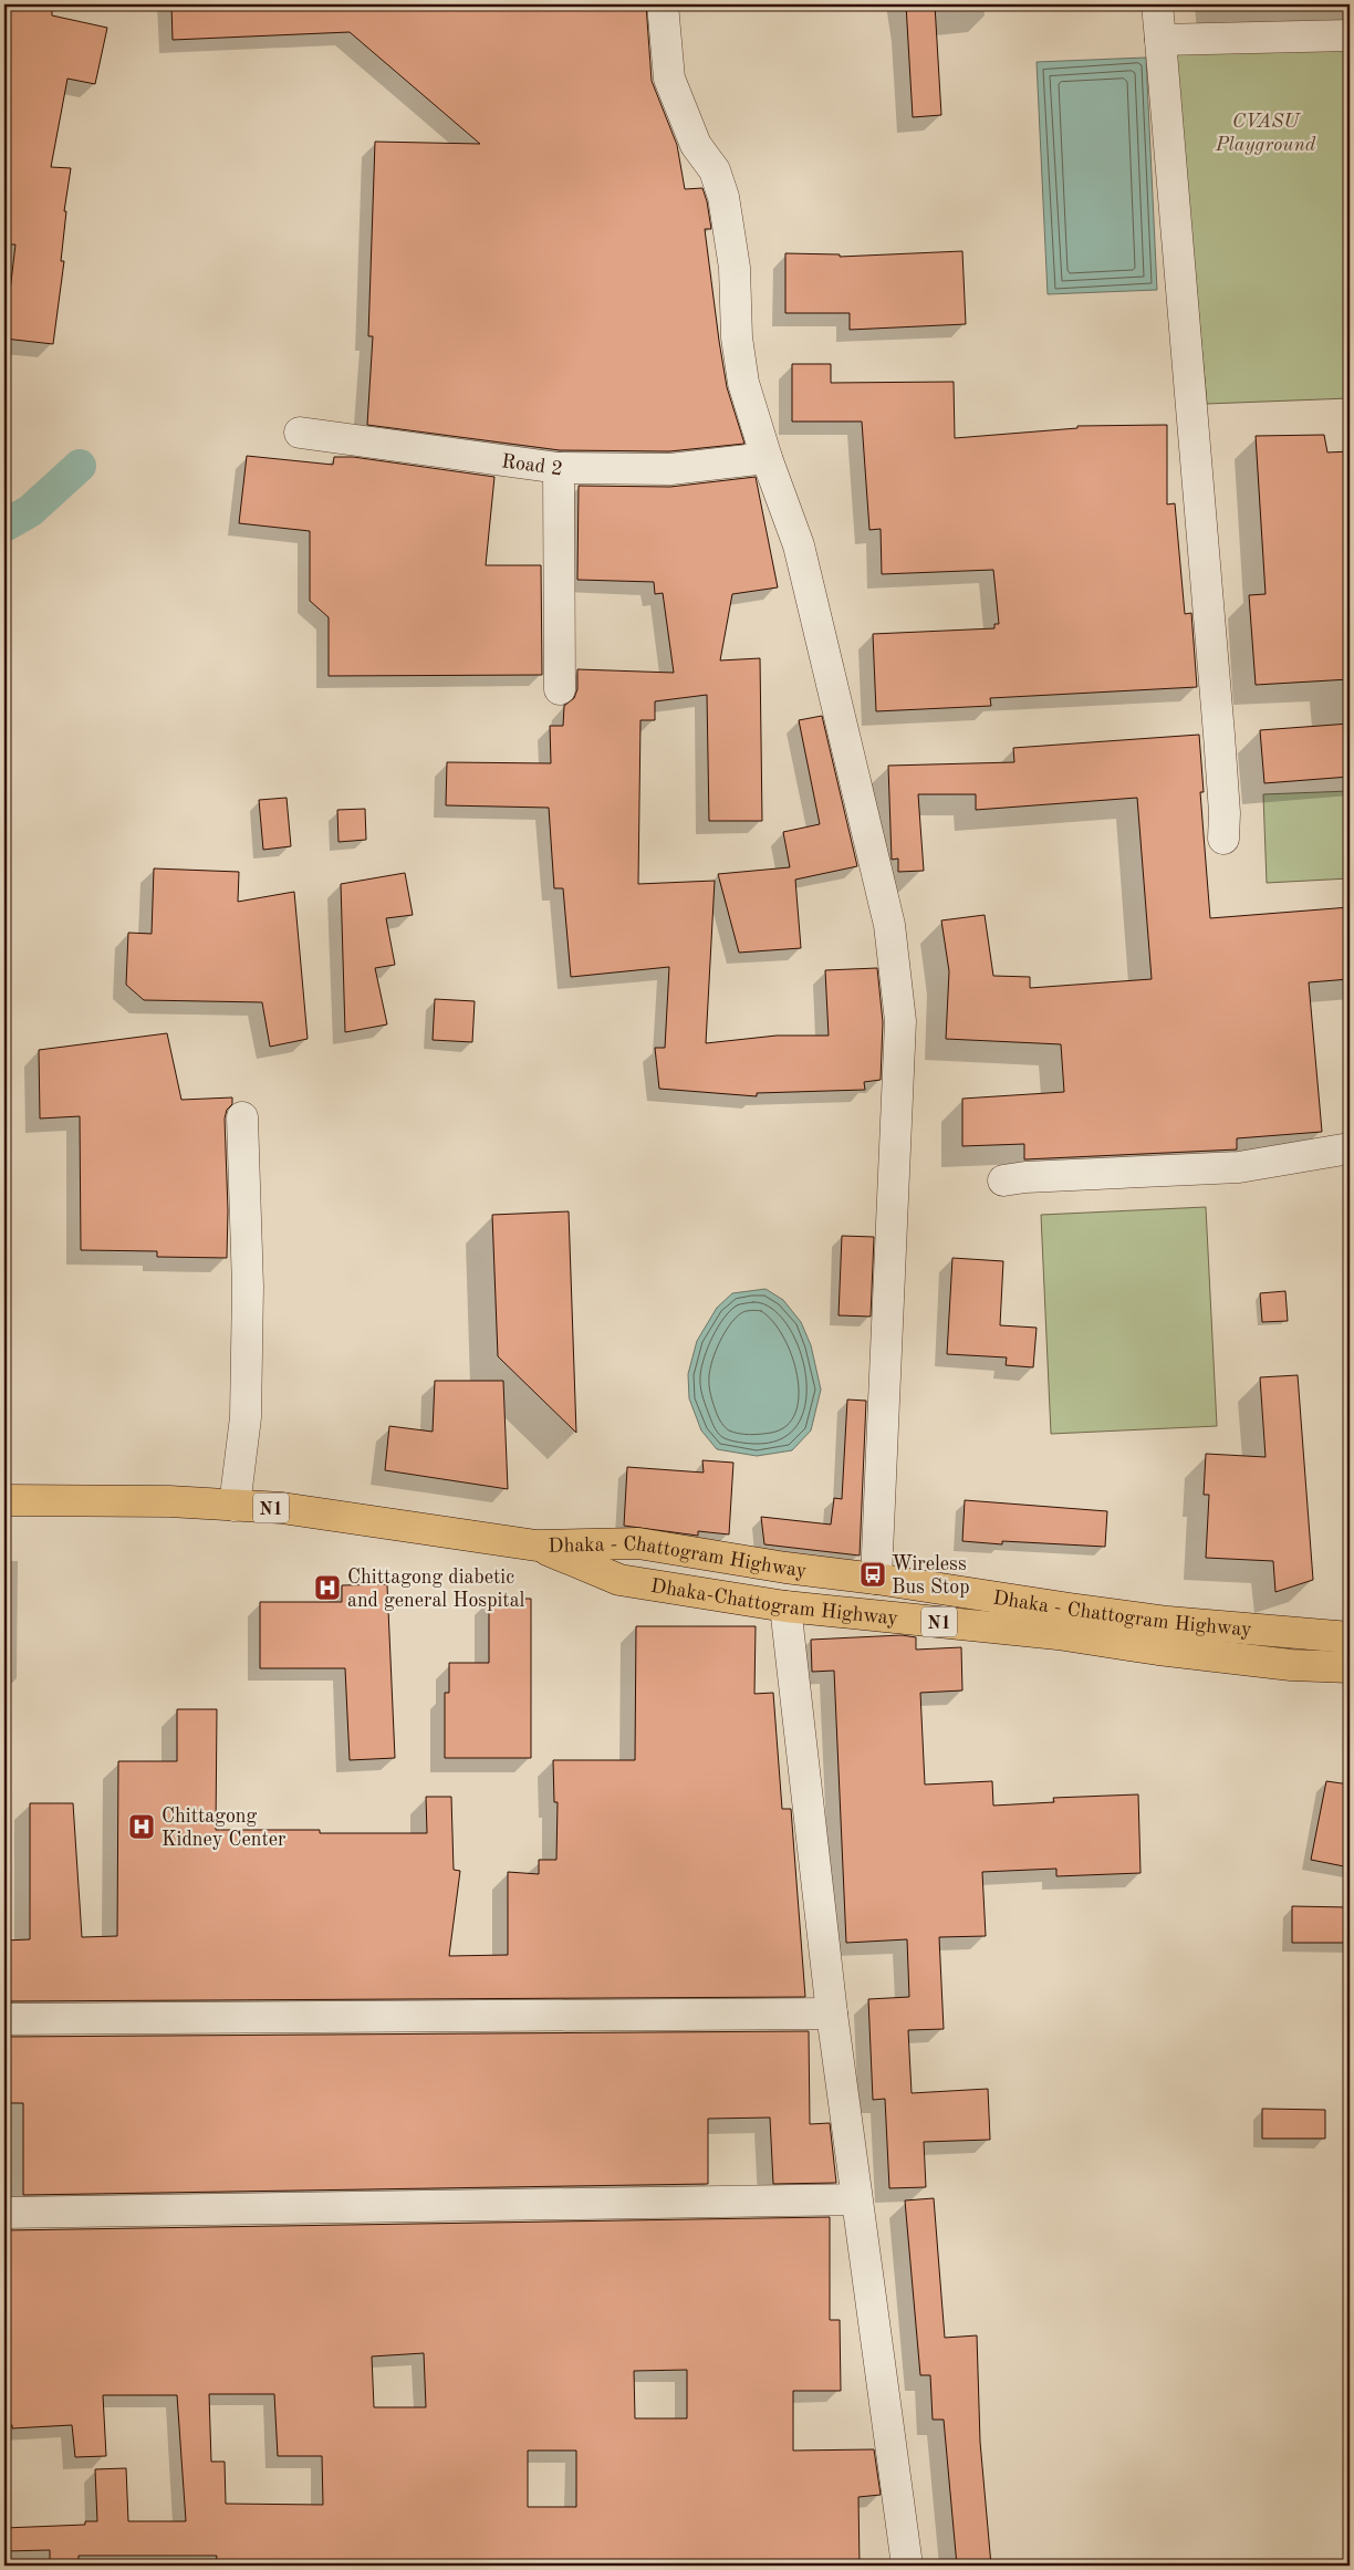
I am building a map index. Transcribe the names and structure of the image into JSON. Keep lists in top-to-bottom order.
{
  "streets": {
    "highway": ["N1", "Dhaka - Chattogram Highway", "Dhaka-Chattogram Highway"],
    "street": ["Road 2"]
  },
  "crossings": [
    ["Dhaka - Chattogram Highway", "Dhaka-Chattogram Highway"]
  ],
  "parks": ["CVASU Playground"],
  "places": {
    "bus stop": ["Wireless Bus Stop"],
    "hospital": ["Chittagong diabetic and general Hospital", "Chittagong Kidney Center"]
  }
}
